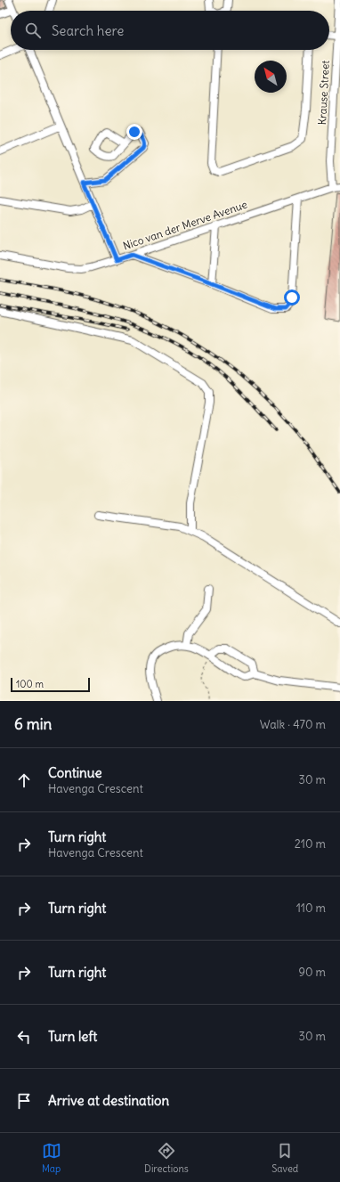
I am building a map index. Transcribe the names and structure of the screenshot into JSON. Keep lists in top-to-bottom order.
{
  "streets": {
    "street": ["Krause Street", "Nico van der Merve Avenue"]
  },
  "crossings": [
    ["Krause Street", "Nico van der Merve Avenue"]
  ],
  "scale_bar": "100 m",
  "north": "top left",
  "page": {
    "search": "Search here",
    "scale": "100 m",
    "heading": ["6 min", "Walk · 470 m"],
    "list": [
      ["Continue", "Havenga Crescent", "30 m"],
      ["Turn right", "Havenga Crescent", "210 m"],
      ["Turn right", "110 m"],
      ["Turn right", "90 m"],
      ["Turn left", "30 m"],
      "Arrive at destination"
    ],
    "nav": ["Map", "Directions", "Saved"]
  }
}
